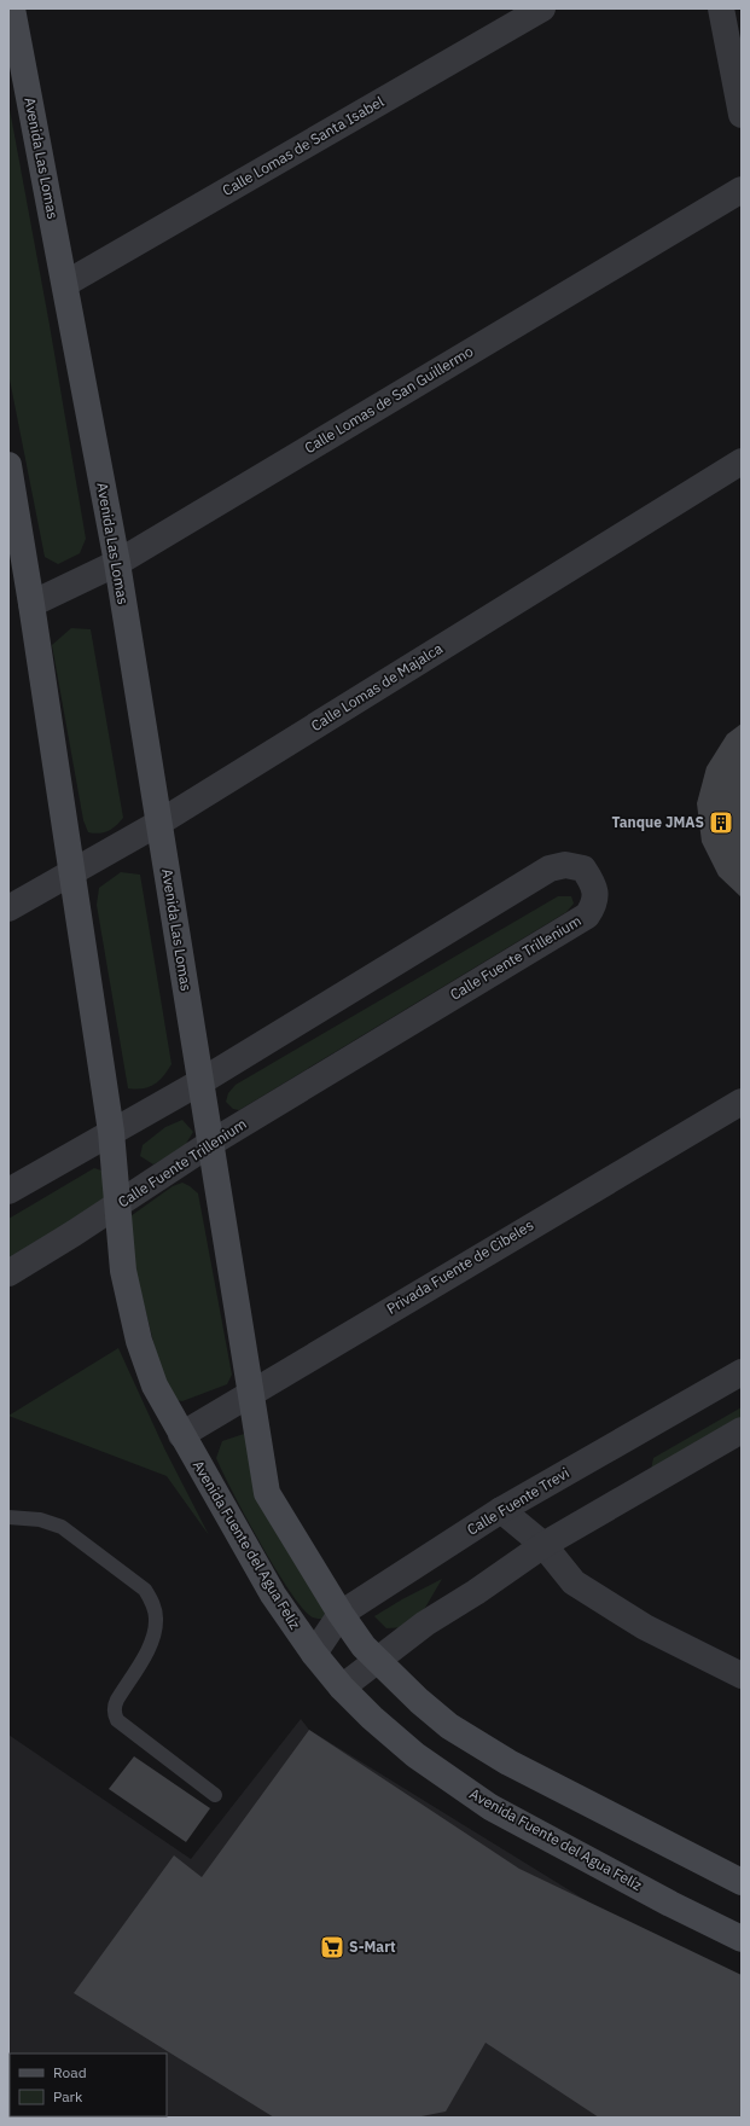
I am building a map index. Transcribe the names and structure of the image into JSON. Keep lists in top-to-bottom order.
{
  "streets": {
    "main road": ["Avenida Las Lomas", "Avenida Fuente del Agua Felíz"],
    "street": [
      "Calle Lomas de Santa Isabel",
      "Calle Lomas de San Guillermo",
      "Calle Lomas de Majalca",
      "Calle Fuente Trillenium",
      "Privada Fuente de Cibeles",
      "Calle Fuente Trevi"
    ]
  },
  "crossings": [
    ["Calle Lomas de Santa Isabel", "Avenida Las Lomas"],
    ["Avenida Las Lomas", "Calle Lomas de San Guillermo"],
    ["Avenida Las Lomas", "Calle Lomas de Majalca"],
    ["Avenida Las Lomas", "Calle Fuente Trillenium"],
    ["Calle Fuente Trillenium", "Avenida Fuente del Agua Felíz"],
    ["Privada Fuente de Cibeles", "Avenida Fuente del Agua Felíz"],
    ["Calle Fuente Trevi", "Avenida Fuente del Agua Felíz"]
  ],
  "places": {
    "building": ["Tanque JMAS"],
    "supermarket": ["S-Mart"]
  },
  "legend": ["Road", "Park"]
}
